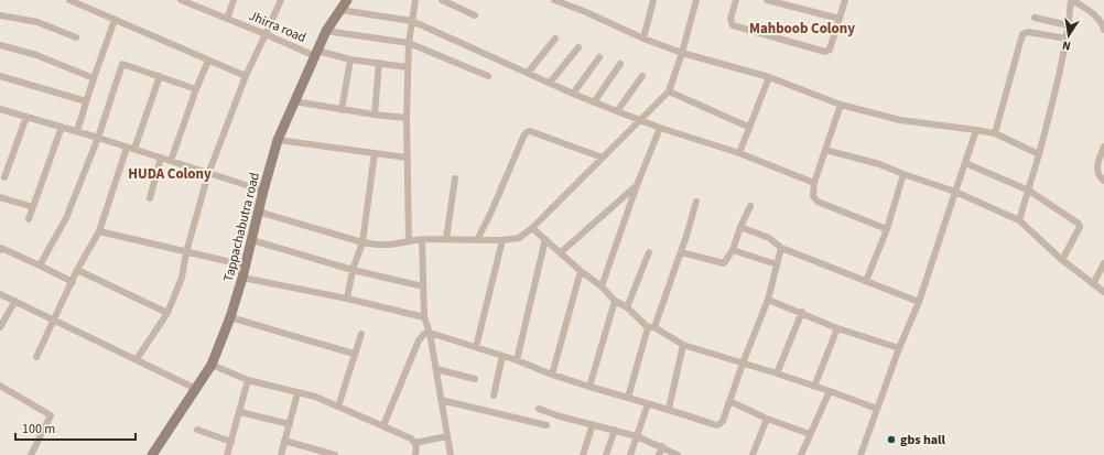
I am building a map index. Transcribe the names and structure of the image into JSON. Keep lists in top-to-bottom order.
{
  "streets": {
    "main road": ["Tappachabutra road"],
    "street": ["Jhirra road"]
  },
  "crossings": [
    ["Jhirra road", "Tappachabutra road"]
  ],
  "districts": ["Mahboob Colony", "HUDA Colony"],
  "places": ["gbs hall"],
  "scale_bar": "100 m",
  "north": "bottom"
}
